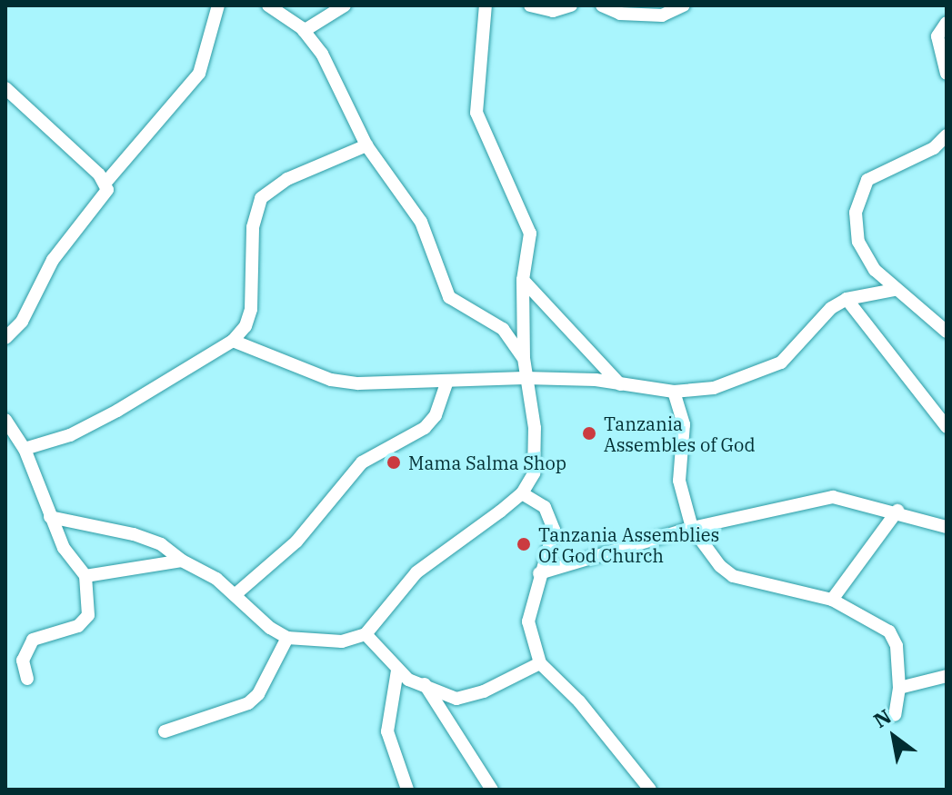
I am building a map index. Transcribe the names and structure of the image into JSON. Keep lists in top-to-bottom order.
{
  "places": ["Tanzania Assembles of God", "Mama Salma Shop", "Tanzania Assemblies Of God Church"],
  "north": "top left"
}
